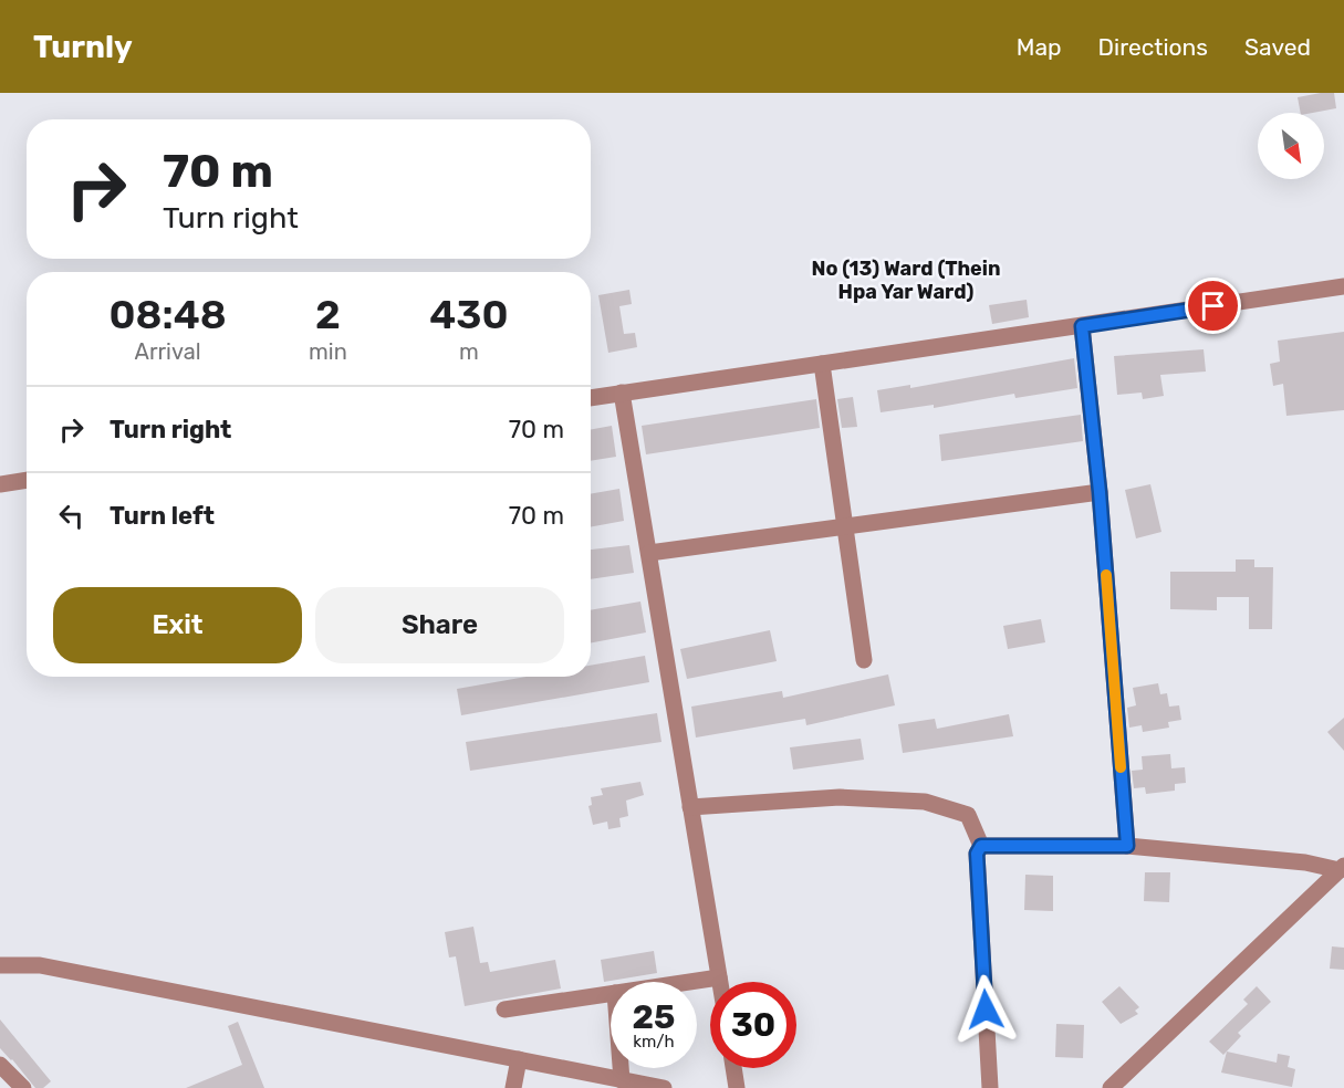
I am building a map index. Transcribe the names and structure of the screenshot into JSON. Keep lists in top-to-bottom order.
{
  "districts": ["No (13) Ward (Thein Hpa Yar Ward)"],
  "north": "bottom right",
  "page": {
    "header": "Turnly",
    "nav": ["Map", "Directions", "Saved"],
    "turn": ["70 m", "Turn right"],
    "eta": [
      "08:48",
      "Arrival",
      "2",
      "min",
      "430",
      "m"
    ],
    "list": [
      {
        "name": "Turn right",
        "value": "70 m"
      },
      {
        "name": "Turn left",
        "value": "70 m"
      }
    ],
    "buttons": ["Exit", "Share"],
    "speed": "25 km/h",
    "limit": "30"
  }
}
